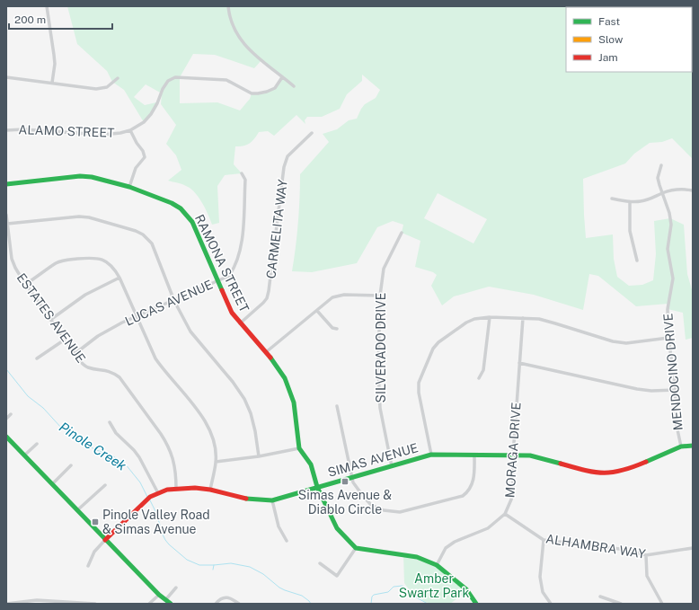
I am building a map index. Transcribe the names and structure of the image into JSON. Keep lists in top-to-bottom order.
{
  "streets": {
    "street": [
      "ALAMO STREET",
      "CARMELITA WAY",
      "RAMONA STREET",
      "LUCAS AVENUE",
      "ESTATES AVENUE",
      "SILVERADO DRIVE",
      "MENDOCINO DRIVE",
      "MORAGA DRIVE",
      "SIMAS AVENUE",
      "ALHAMBRA WAY"
    ]
  },
  "crossings": [
    ["CARMELITA WAY", "RAMONA STREET"],
    ["RAMONA STREET", "LUCAS AVENUE"],
    ["RAMONA STREET", "SIMAS AVENUE"],
    ["LUCAS AVENUE", "ESTATES AVENUE"],
    ["ESTATES AVENUE", "SIMAS AVENUE"],
    ["SILVERADO DRIVE", "SIMAS AVENUE"],
    ["MENDOCINO DRIVE", "SIMAS AVENUE"],
    ["MORAGA DRIVE", "SIMAS AVENUE"],
    ["MORAGA DRIVE", "ALHAMBRA WAY"]
  ],
  "water": ["Pinole Creek"],
  "parks": ["Amber Swartz Park"],
  "places": {
    "transit": ["Simas Avenue & Diablo Circle", "Pinole Valley Road & Simas Avenue"]
  },
  "legend": ["Fast", "Slow", "Jam"],
  "scale_bar": "200 m"
}
